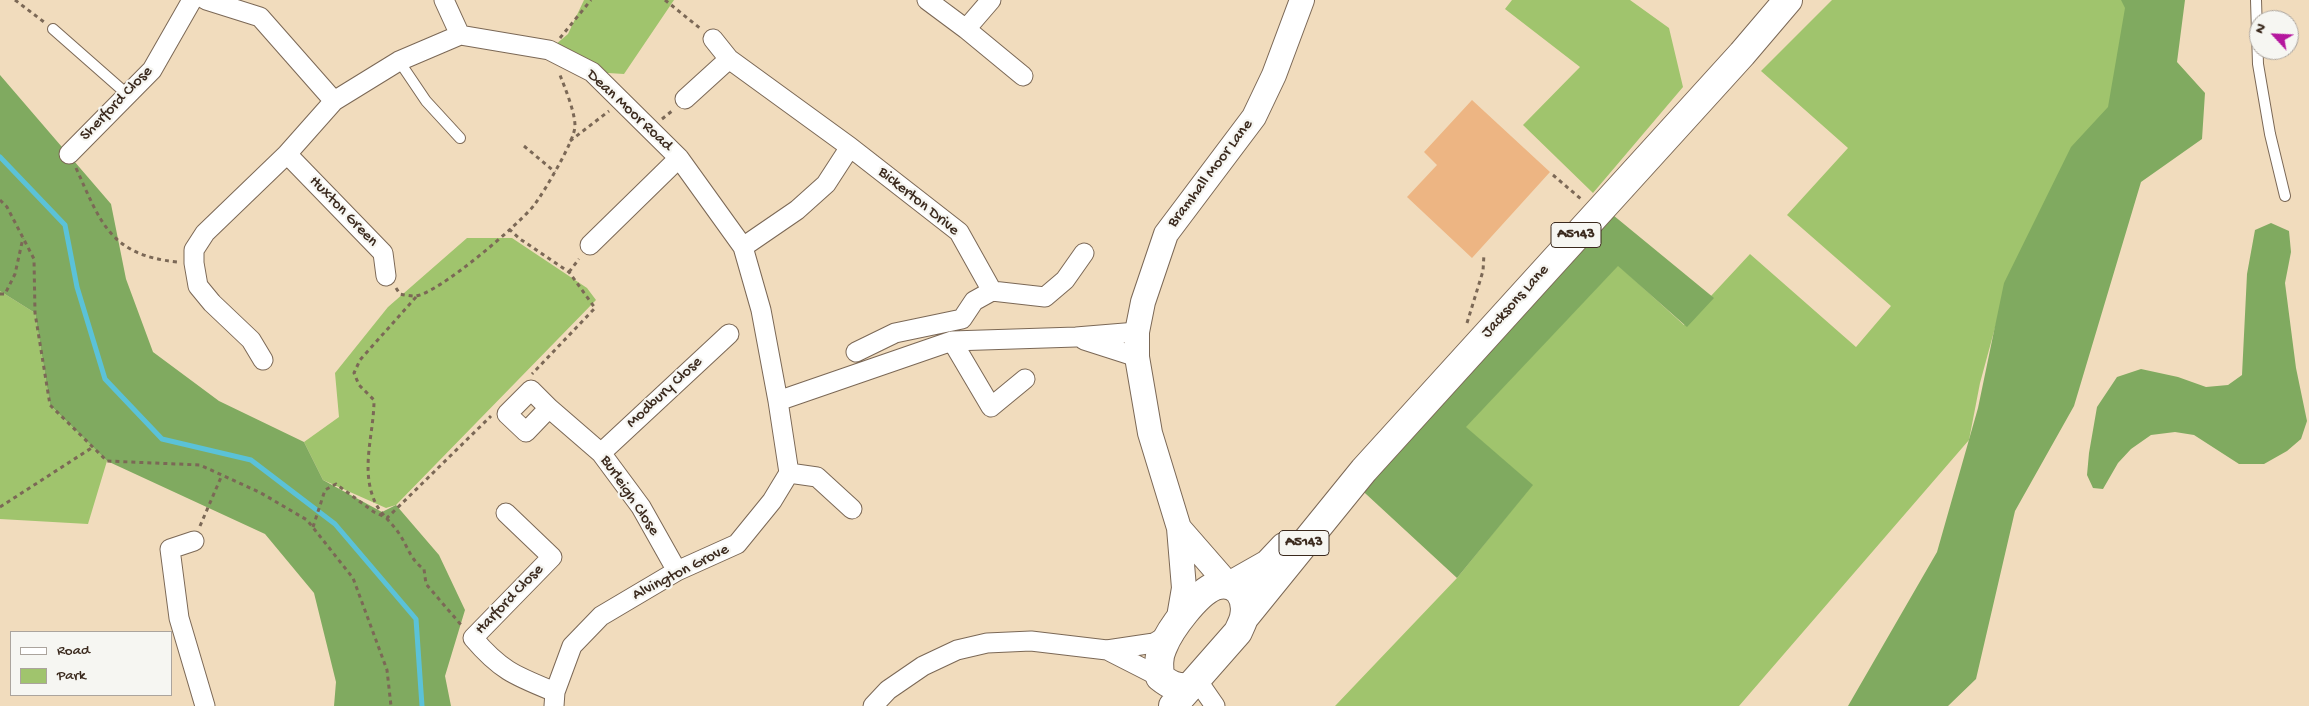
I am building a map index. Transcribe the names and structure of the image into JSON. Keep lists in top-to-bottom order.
{
  "streets": {
    "main road": ["A5143", "Jacksons Lane"],
    "street": [
      "Sherford Close",
      "Dean Moor Road",
      "Bramhall Moor Lane",
      "Bickerton Drive",
      "Huxton Green",
      "Modbury Close",
      "Burleigh Close",
      "Alvington Grove",
      "Harford Close"
    ]
  },
  "crossings": [
    ["Bramhall Moor Lane", "Jacksons Lane"],
    ["Modbury Close", "Burleigh Close"],
    ["Burleigh Close", "Alvington Grove"],
    ["Alvington Grove", "Harford Close"]
  ],
  "legend": ["Road", "Park"],
  "north": "top left"
}
